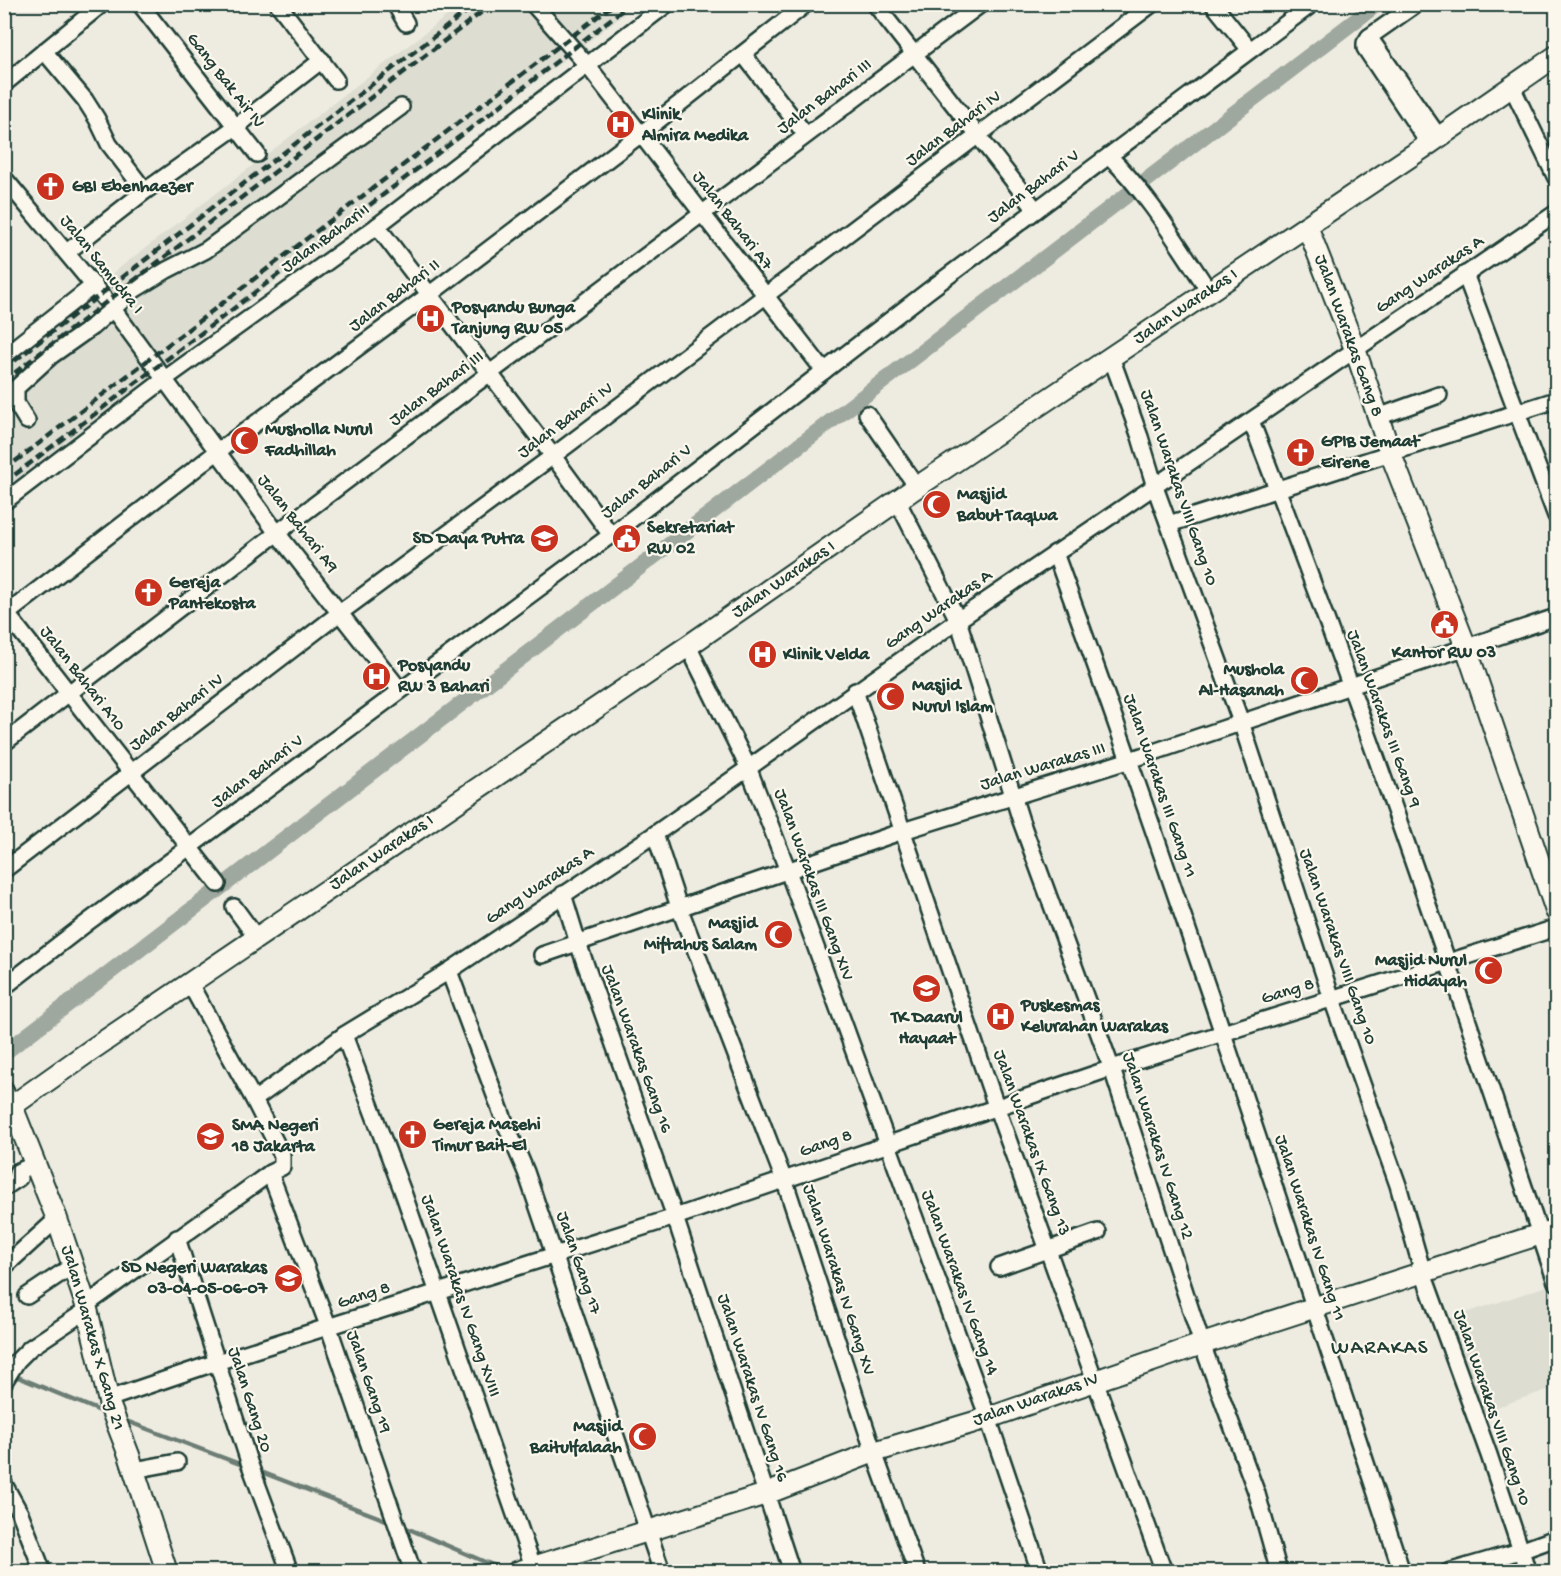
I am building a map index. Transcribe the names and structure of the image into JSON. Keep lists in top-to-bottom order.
{
  "streets": {
    "street": [
      "Gang Bak Air IV",
      "Jalan Bahari III",
      "Jalan Bahari IV",
      "Jalan Bahari V",
      "Jalan Bahari A7",
      "Jalan Bahari I",
      "Jalan Samudra I",
      "Gang Warakas A",
      "Jalan Bahari II",
      "Jalan Warakas I",
      "Jalan Warakas Gang 8",
      "Jalan Warakas VIII Gang 10",
      "Jalan Bahari A9",
      "Jalan Bahari A10",
      "Jalan Warakas III Gang 9",
      "Jalan Warakas III",
      "Jalan Warakas III Gang 11",
      "Jalan Warakas III Gang XIV",
      "Gang 8",
      "Jalan Warakas Gang 16",
      "Jalan Warakas IX Gang 13",
      "Jalan Warakas IV Gang 12",
      "Jalan Warakas IV Gang 11",
      "Jalan Gang 17",
      "Jalan Warakas IV Gang XV",
      "Jalan Warakas IV Gang 14",
      "Jalan Warakas IV Gang XVIII",
      "Jalan Warakas X Gang 21",
      "Jalan Gang 19",
      "Jalan Warakas IV Gang 16",
      "Jalan Gang 20",
      "Jalan Warakas IV"
    ]
  },
  "crossings": [
    ["Jalan Bahari III", "Jalan Bahari A7"],
    ["Jalan Bahari III", "Jalan Bahari A9"],
    ["Jalan Bahari III", "Jalan Bahari A10"],
    ["Jalan Bahari IV", "Jalan Bahari A7"],
    ["Jalan Bahari IV", "Jalan Bahari A9"],
    ["Jalan Bahari IV", "Jalan Bahari A10"],
    ["Jalan Bahari V", "Jalan Bahari A7"],
    ["Jalan Bahari V", "Jalan Bahari A9"],
    ["Jalan Bahari V", "Jalan Bahari A10"],
    ["Jalan Bahari A7", "Jalan Bahari I"],
    ["Jalan Bahari A7", "Jalan Bahari II"],
    ["Jalan Bahari I", "Jalan Samudra I"],
    ["Jalan Bahari I", "Jalan Bahari A9"],
    ["Jalan Samudra I", "Jalan Bahari A9"],
    ["Gang Warakas A", "Jalan Warakas Gang 8"],
    ["Gang Warakas A", "Jalan Warakas VIII Gang 10"],
    ["Gang Warakas A", "Jalan Warakas III Gang 9"],
    ["Gang Warakas A", "Jalan Warakas III Gang 11"],
    ["Gang Warakas A", "Jalan Warakas III Gang XIV"],
    ["Gang Warakas A", "Jalan Warakas Gang 16"],
    ["Gang Warakas A", "Jalan Warakas IX Gang 13"],
    ["Gang Warakas A", "Jalan Warakas IV Gang 12"],
    ["Gang Warakas A", "Jalan Gang 17"],
    ["Gang Warakas A", "Jalan Warakas IV Gang XV"],
    ["Gang Warakas A", "Jalan Warakas IV Gang XVIII"],
    ["Jalan Bahari II", "Jalan Bahari A9"],
    ["Jalan Bahari II", "Jalan Bahari A10"],
    ["Jalan Warakas I", "Jalan Warakas Gang 8"],
    ["Jalan Warakas I", "Jalan Warakas VIII Gang 10"],
    ["Jalan Warakas I", "Jalan Warakas III Gang XIV"],
    ["Jalan Warakas I", "Jalan Warakas IV Gang 12"],
    ["Jalan Warakas I", "Jalan Warakas X Gang 21"],
    ["Jalan Warakas Gang 8", "Jalan Warakas III"],
    ["Jalan Warakas VIII Gang 10", "Jalan Warakas III"],
    ["Jalan Warakas VIII Gang 10", "Gang 8"],
    ["Jalan Warakas VIII Gang 10", "Jalan Warakas IV"],
    ["Jalan Warakas III Gang 9", "Jalan Warakas III"],
    ["Jalan Warakas III Gang 9", "Gang 8"],
    ["Jalan Warakas III Gang 9", "Jalan Warakas IV"],
    ["Jalan Warakas III", "Jalan Warakas III Gang 11"],
    ["Jalan Warakas III", "Jalan Warakas III Gang XIV"],
    ["Jalan Warakas III", "Jalan Warakas Gang 16"],
    ["Jalan Warakas III", "Jalan Warakas IX Gang 13"],
    ["Jalan Warakas III", "Jalan Warakas IV Gang 12"],
    ["Jalan Warakas III", "Jalan Warakas IV Gang XV"],
    ["Jalan Warakas III Gang 11", "Gang 8"],
    ["Jalan Warakas III Gang 11", "Jalan Warakas IV Gang 11"],
    ["Jalan Warakas III Gang XIV", "Gang 8"],
    ["Jalan Warakas III Gang XIV", "Jalan Warakas IV Gang 14"],
    ["Gang 8", "Jalan Warakas Gang 16"],
    ["Gang 8", "Jalan Warakas IX Gang 13"],
    ["Gang 8", "Jalan Warakas IV Gang 12"],
    ["Gang 8", "Jalan Warakas IV Gang 11"],
    ["Gang 8", "Jalan Gang 17"],
    ["Gang 8", "Jalan Warakas IV Gang XV"],
    ["Gang 8", "Jalan Warakas IV Gang 14"],
    ["Gang 8", "Jalan Warakas IV Gang XVIII"],
    ["Gang 8", "Jalan Warakas X Gang 21"],
    ["Gang 8", "Jalan Gang 19"],
    ["Gang 8", "Jalan Warakas IV Gang 16"],
    ["Gang 8", "Jalan Gang 20"],
    ["Jalan Warakas Gang 16", "Jalan Warakas IV Gang 16"],
    ["Jalan Warakas IX Gang 13", "Jalan Warakas IV"],
    ["Jalan Warakas IV Gang 12", "Jalan Warakas IV"],
    ["Jalan Warakas IV Gang 11", "Jalan Warakas IV"],
    ["Jalan Gang 17", "Jalan Warakas IV"],
    ["Jalan Warakas IV Gang XV", "Jalan Warakas IV"],
    ["Jalan Warakas IV Gang 14", "Jalan Warakas IV"],
    ["Jalan Warakas IV Gang XVIII", "Jalan Warakas IV"],
    ["Jalan Warakas IV Gang 16", "Jalan Warakas IV"]
  ],
  "districts": ["WARAKAS"],
  "places": {
    "hospital": [
      "Klinik Almira Medika",
      "Posyandu Bunga Tanjung RW 05",
      "Klinik Velda",
      "Posyandu RW 3 Bahari",
      "Puskesmas Kelurahan Warakas"
    ],
    "church": [
      "GBI Ebenhaezer",
      "GPIB Jemaat Eirene",
      "Gereja Pantekosta",
      "Gereja Masehi Timur Bait-El"
    ],
    "mosque": [
      "Musholla Nurul Fadhillah",
      "Masjid Babut Taqwa",
      "Mushola Al-Hasanah",
      "Masjid Nurul Islam",
      "Masjid Miftahus Salam",
      "Masjid Nurul Hidayah",
      "Masjid Baitulfalaah"
    ],
    "public building": ["Sekretariat RW 02", "Kantor RW 03"],
    "school or university": [
      "SD Daya Putra",
      "TK Daarul Hayaat",
      "SMA Negeri 18 Jakarta",
      "SD Negeri Warakas 03-04-05-06-07"
    ]
  }
}
